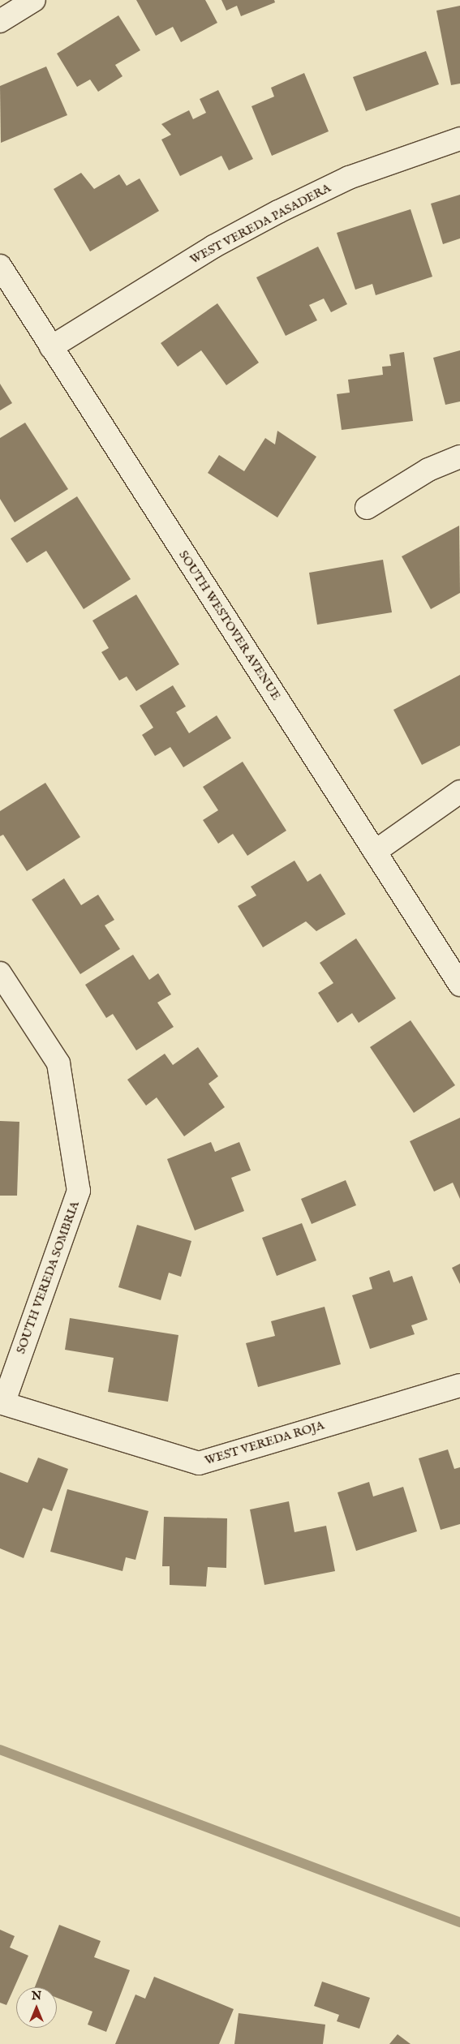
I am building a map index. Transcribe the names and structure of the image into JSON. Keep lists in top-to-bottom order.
{
  "streets": {
    "street": [
      "WEST VEREDA PASADERA",
      "SOUTH WESTOVER AVENUE",
      "SOUTH VEREDA SOMBRIA",
      "WEST VEREDA ROJA"
    ]
  },
  "crossings": [
    ["WEST VEREDA PASADERA", "SOUTH WESTOVER AVENUE"],
    ["SOUTH VEREDA SOMBRIA", "WEST VEREDA ROJA"]
  ],
  "north": "top"
}
